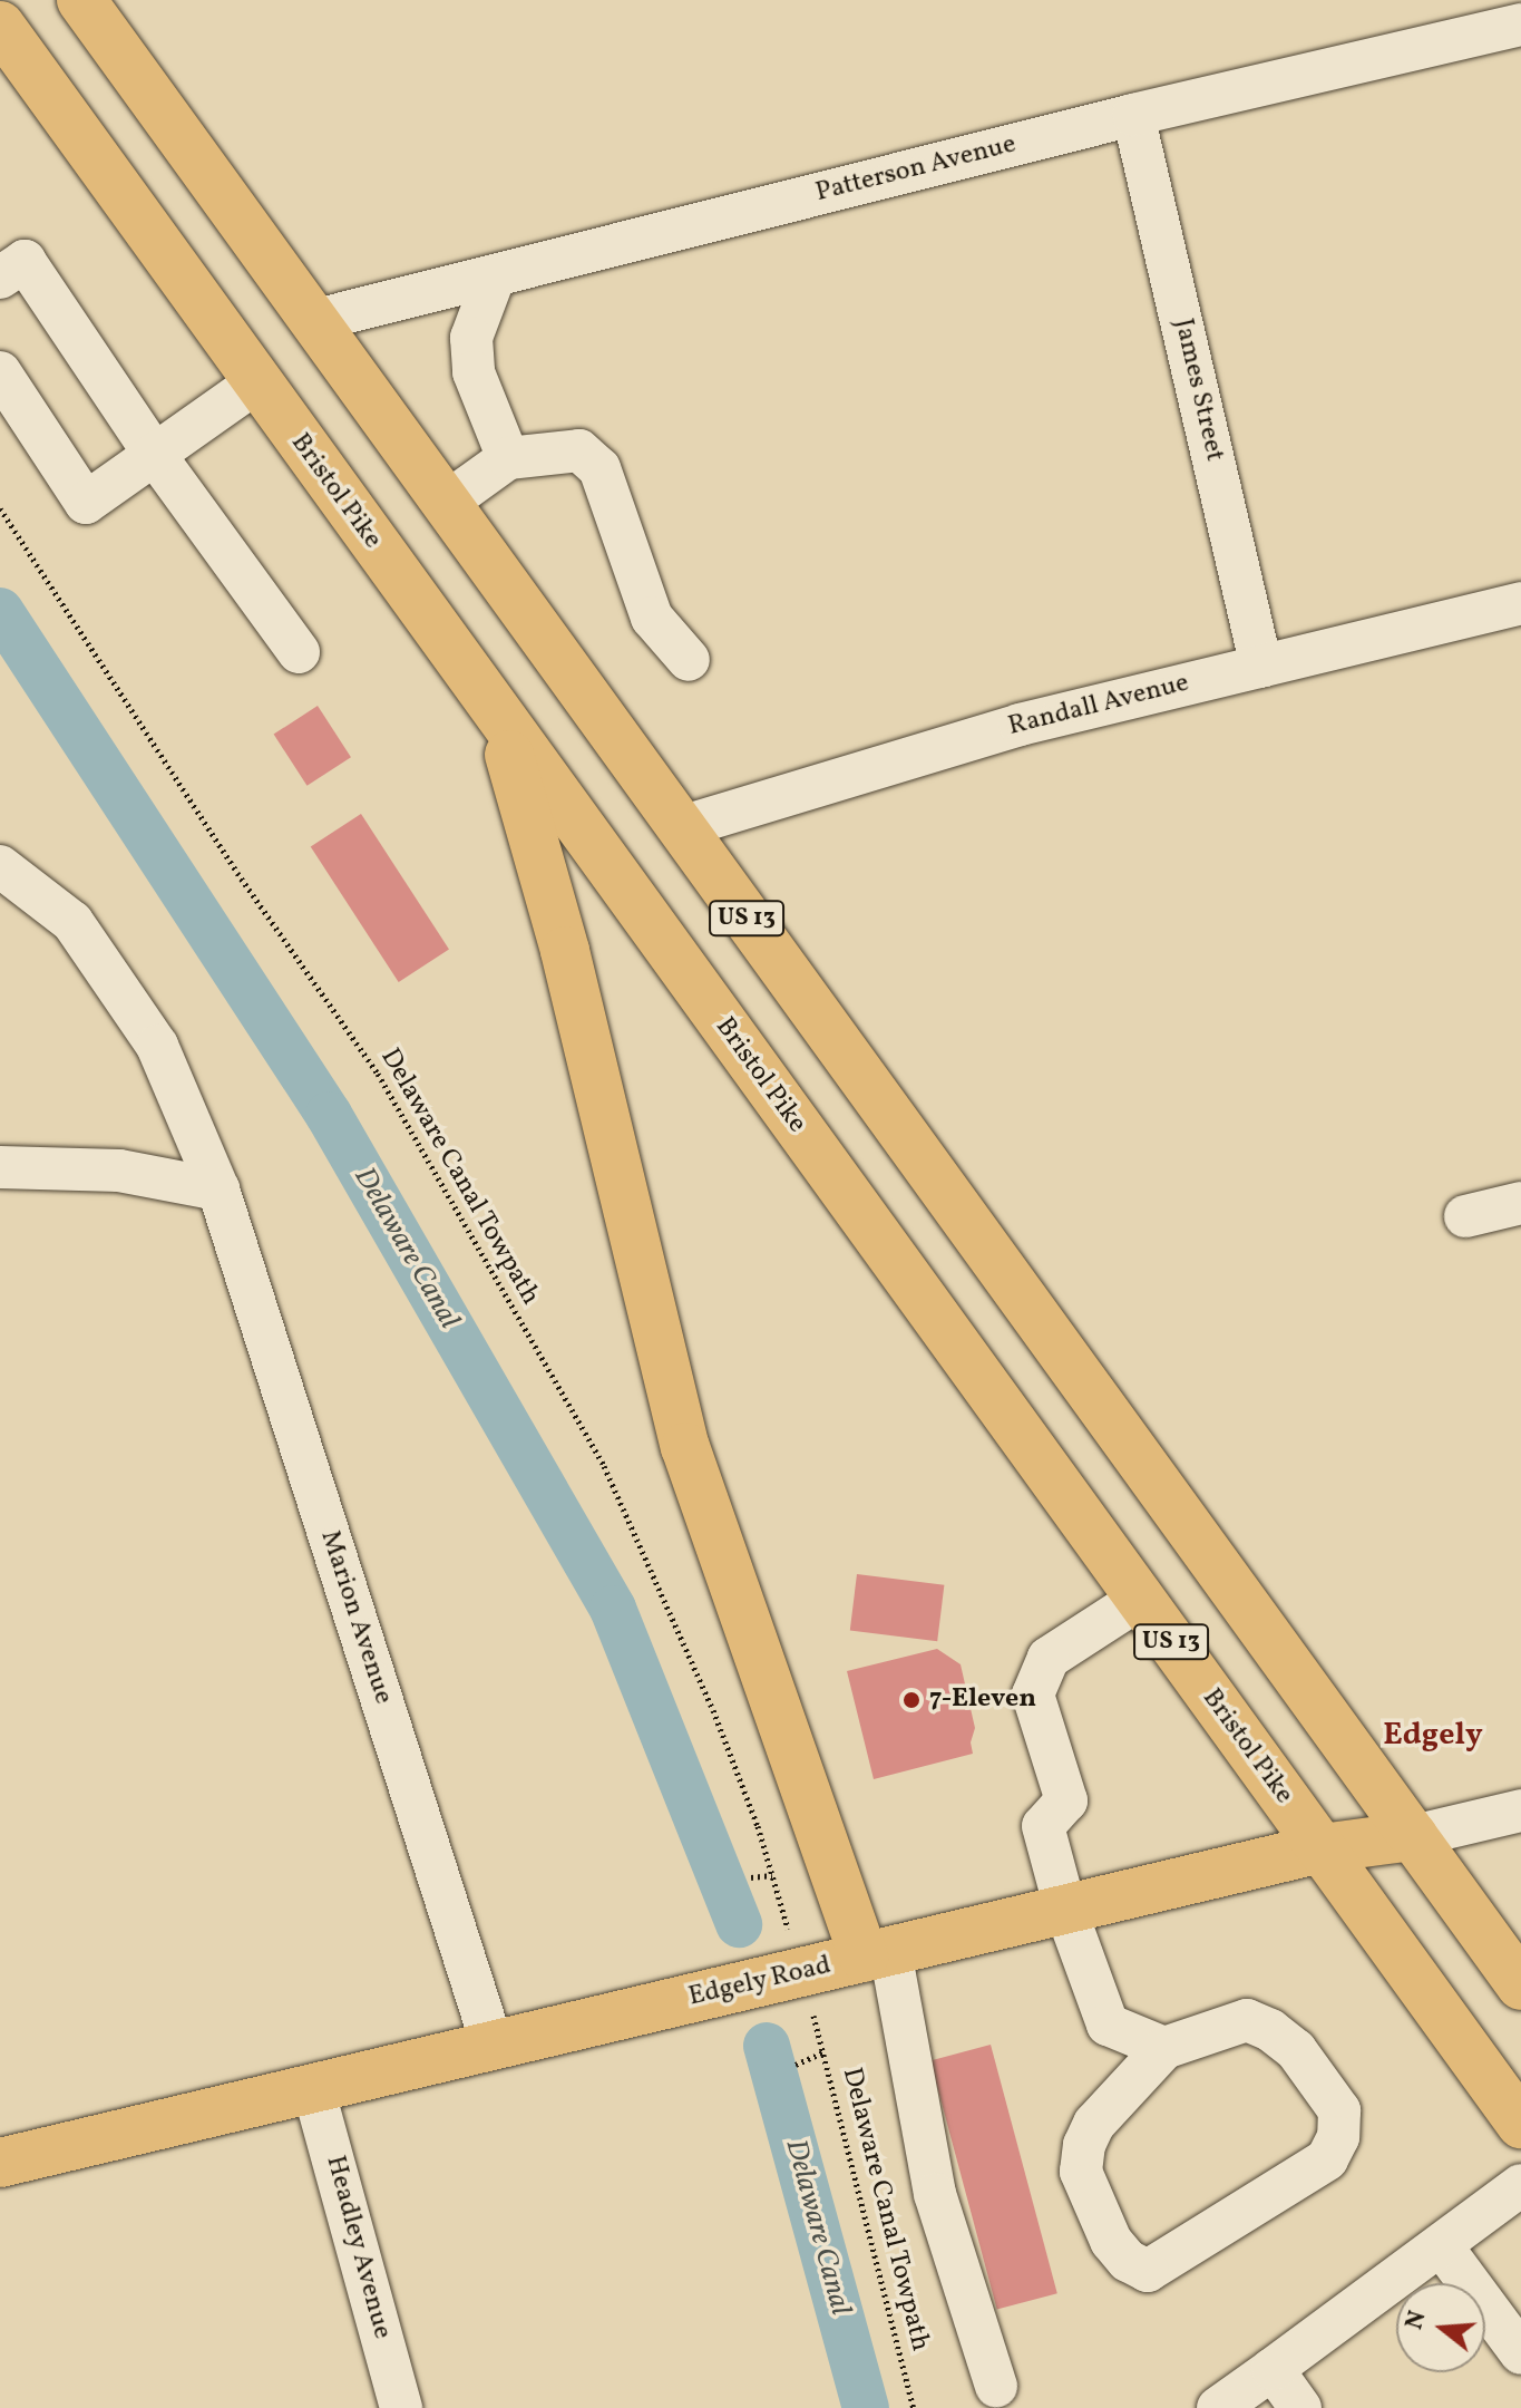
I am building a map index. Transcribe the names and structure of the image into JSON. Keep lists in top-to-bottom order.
{
  "streets": {
    "main road": ["Bristol Pike", "US 13", "Edgely Road"],
    "street": [
      "Patterson Avenue",
      "James Street",
      "Randall Avenue",
      "Marion Avenue",
      "Headley Avenue"
    ],
    "path": ["Delaware Canal Towpath"]
  },
  "crossings": [
    ["Patterson Avenue", "James Street"],
    ["Patterson Avenue", "US 13"],
    ["James Street", "Randall Avenue"],
    ["Bristol Pike", "Edgely Road"],
    ["Randall Avenue", "US 13"],
    ["US 13", "Edgely Road"],
    ["Marion Avenue", "Edgely Road"],
    ["Edgely Road", "Headley Avenue"]
  ],
  "districts": ["Edgely"],
  "water": ["Delaware Canal"],
  "places": ["7-Eleven"],
  "north": "left"
}
